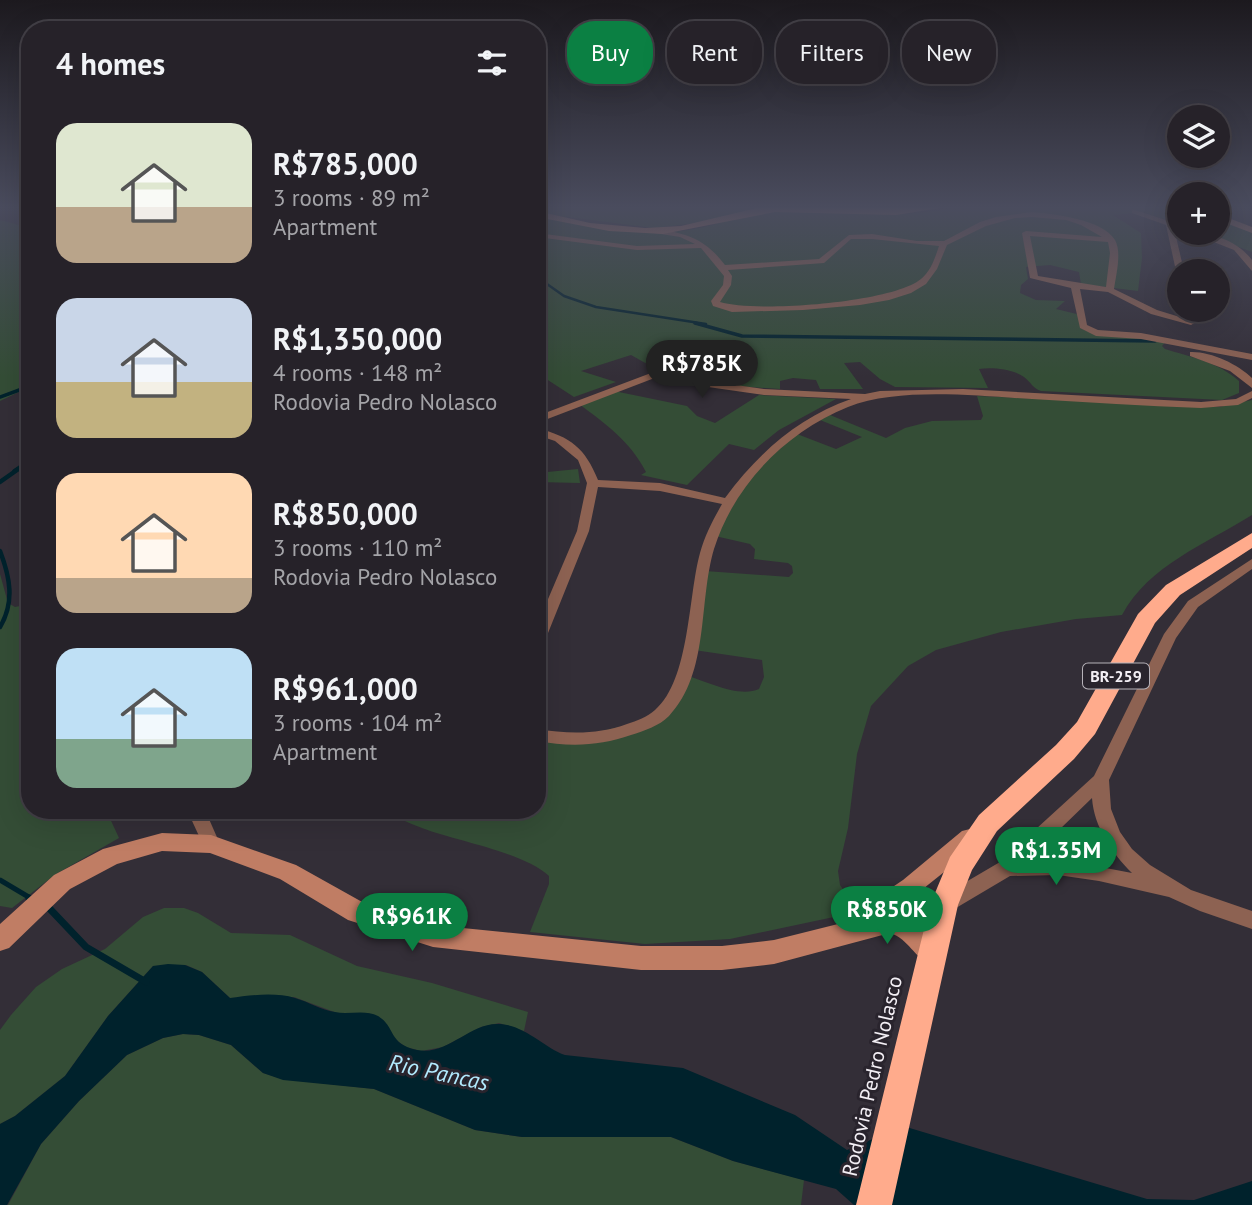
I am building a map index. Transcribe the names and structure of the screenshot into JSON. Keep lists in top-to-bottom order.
{
  "streets": {
    "highway": ["BR-259", "Rodovia Pedro Nolasco"]
  },
  "water": ["Rio Pancas"],
  "page": {
    "chip": [
      "Buy",
      "Rent",
      "Filters",
      "New"
    ],
    "heading": "4 homes",
    "map_buttons": ["+", "−"],
    "list": [
      {
        "name": "R$785,000",
        "note": "3 rooms · 89 m² · Apartment"
      },
      {
        "name": "R$1,350,000",
        "note": "4 rooms · 148 m² · Rodovia Pedro Nolasco"
      },
      {
        "name": "R$850,000",
        "note": "3 rooms · 110 m² · Rodovia Pedro Nolasco"
      },
      {
        "name": "R$961,000",
        "note": "3 rooms · 104 m² · Apartment"
      }
    ],
    "price": [
      "R$785K",
      "R$1.35M",
      "R$850K",
      "R$961K"
    ]
  }
}
